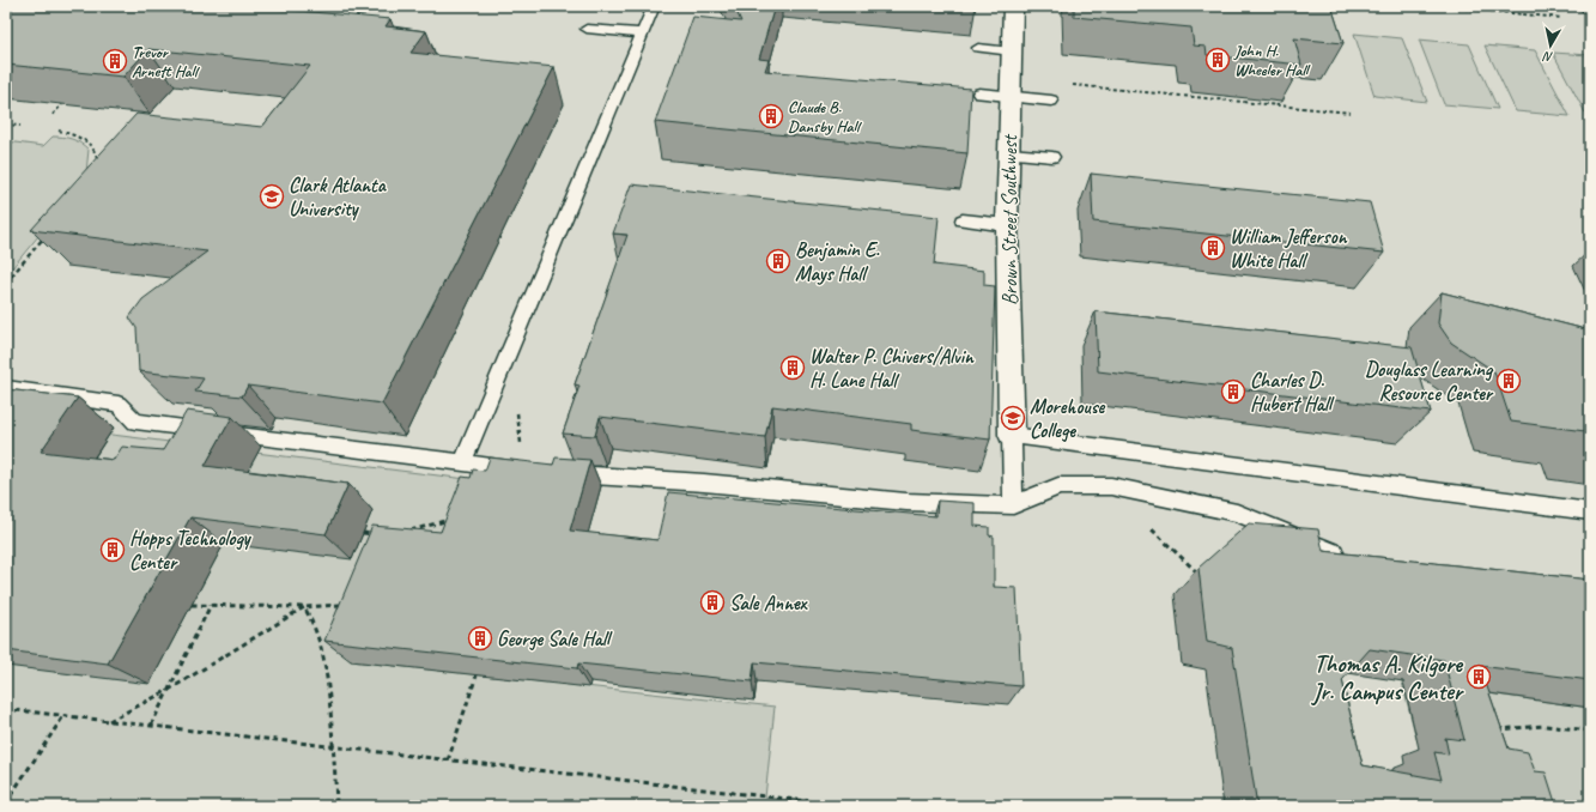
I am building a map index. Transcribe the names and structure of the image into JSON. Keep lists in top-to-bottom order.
{
  "streets": {
    "street": ["Brown Street Southwest"]
  },
  "places": {
    "building": [
      "John H. Wheeler Hall",
      "Trevor Arnett Hall",
      "Claude B. Dansby Hall",
      "William Jefferson White Hall",
      "Benjamin E. Mays Hall",
      "Walter P. Chivers/Alvin H. Lane Hall",
      "Douglass Learning Resource Center",
      "Charles D. Hubert Hall",
      "Hopps Technology Center",
      "Sale Annex",
      "George Sale Hall",
      "Thomas A. Kilgore Jr. Campus Center"
    ],
    "school or university": ["Clark Atlanta University", "Morehouse College"]
  },
  "north": "bottom"
}
